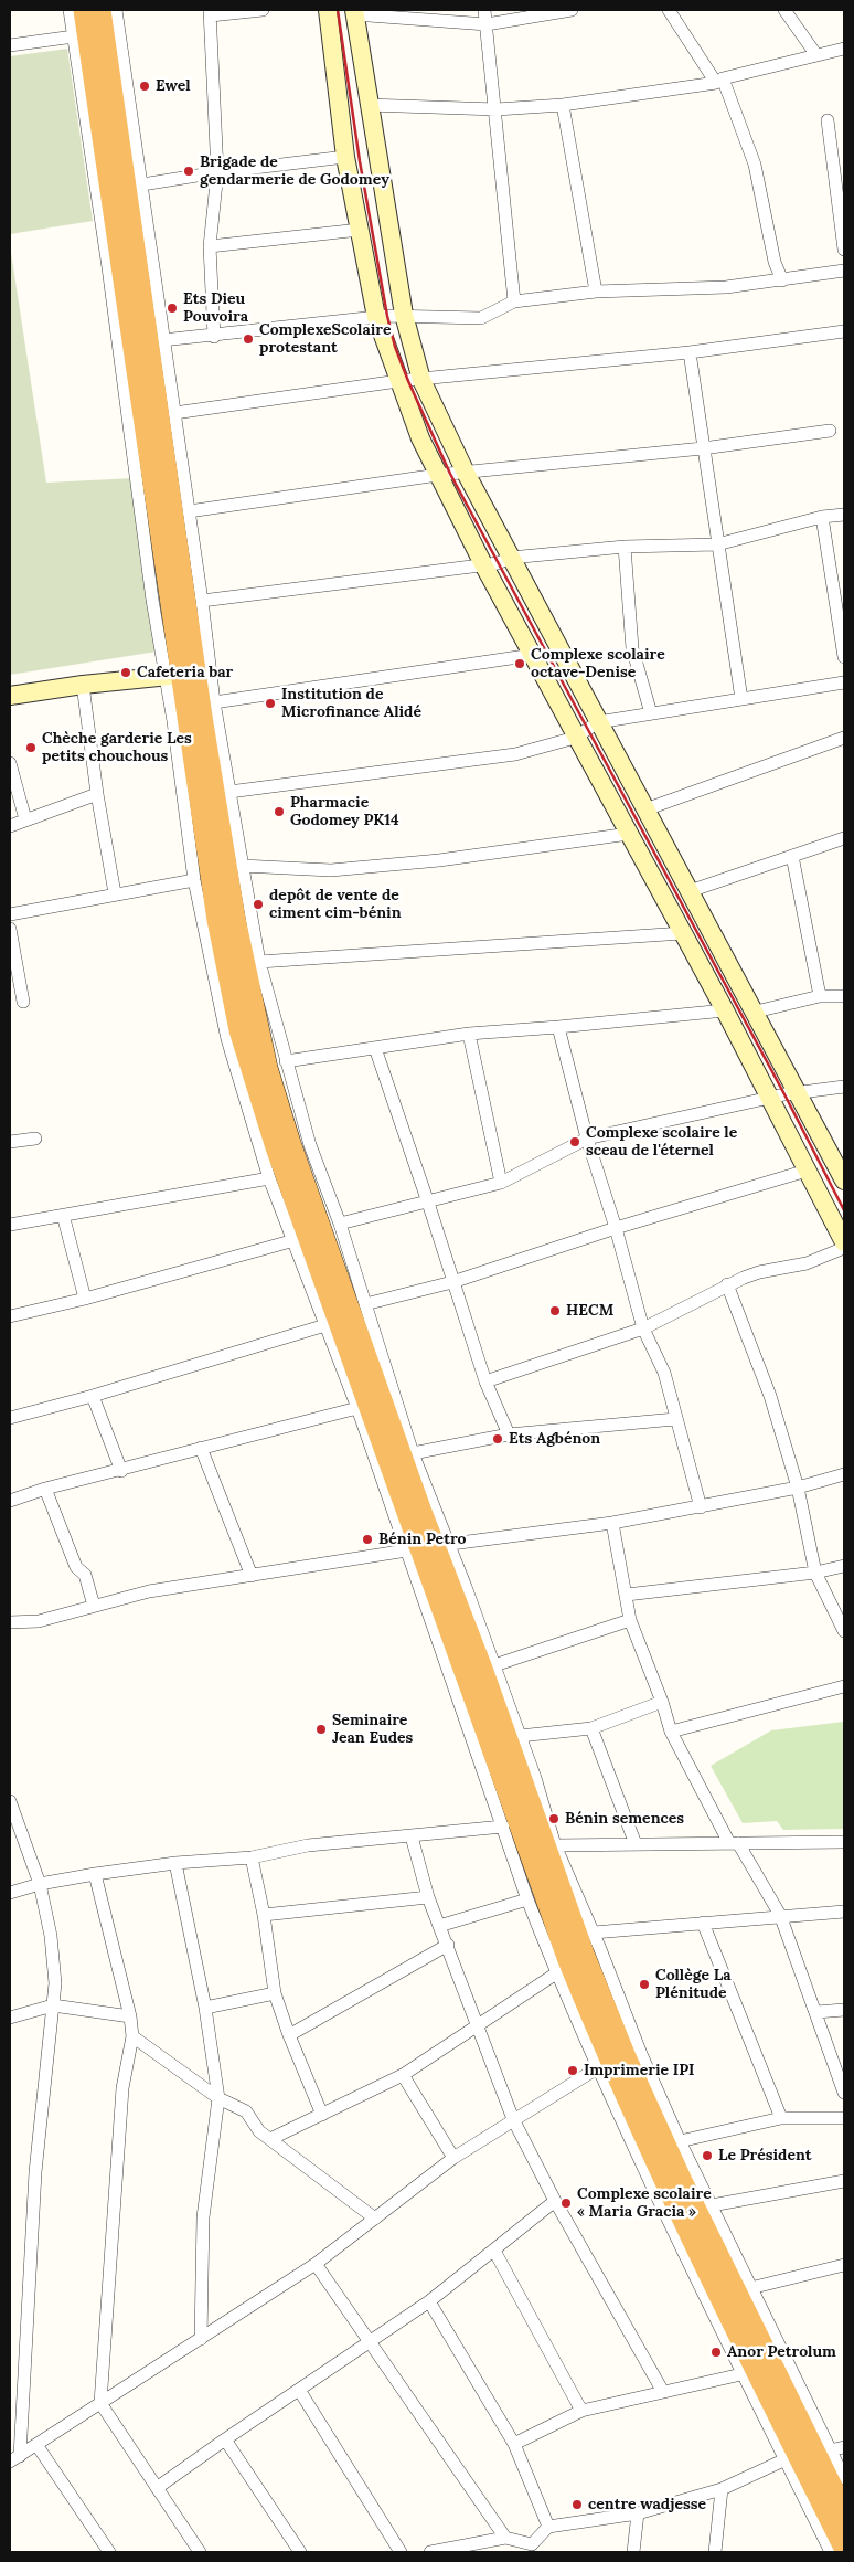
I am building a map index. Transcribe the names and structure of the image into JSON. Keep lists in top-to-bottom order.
{
  "places": [
    "Ewel",
    "Brigade de gendarmerie de Godomey",
    "Ets Dieu Pouvoira",
    "ComplexeScolaire protestant",
    "Complexe scolaire octave-Denise",
    "Cafeteria bar",
    "Institution de Microfinance Alidé",
    "Chèche garderie Les petits chouchous",
    "Pharmacie Godomey PK14",
    "depôt de vente de ciment cim-bénin",
    "Complexe scolaire le sceau de l'éternel",
    "HECM",
    "Ets Agbénon",
    "Bénin Petro",
    "Seminaire Jean Eudes",
    "Bénin semences",
    "Collège La Plénitude",
    "Imprimerie IPI",
    "Le Président",
    "Complexe scolaire « Maria Gracia »",
    "Anor Petrolum",
    "centre wadjesse"
  ]
}
